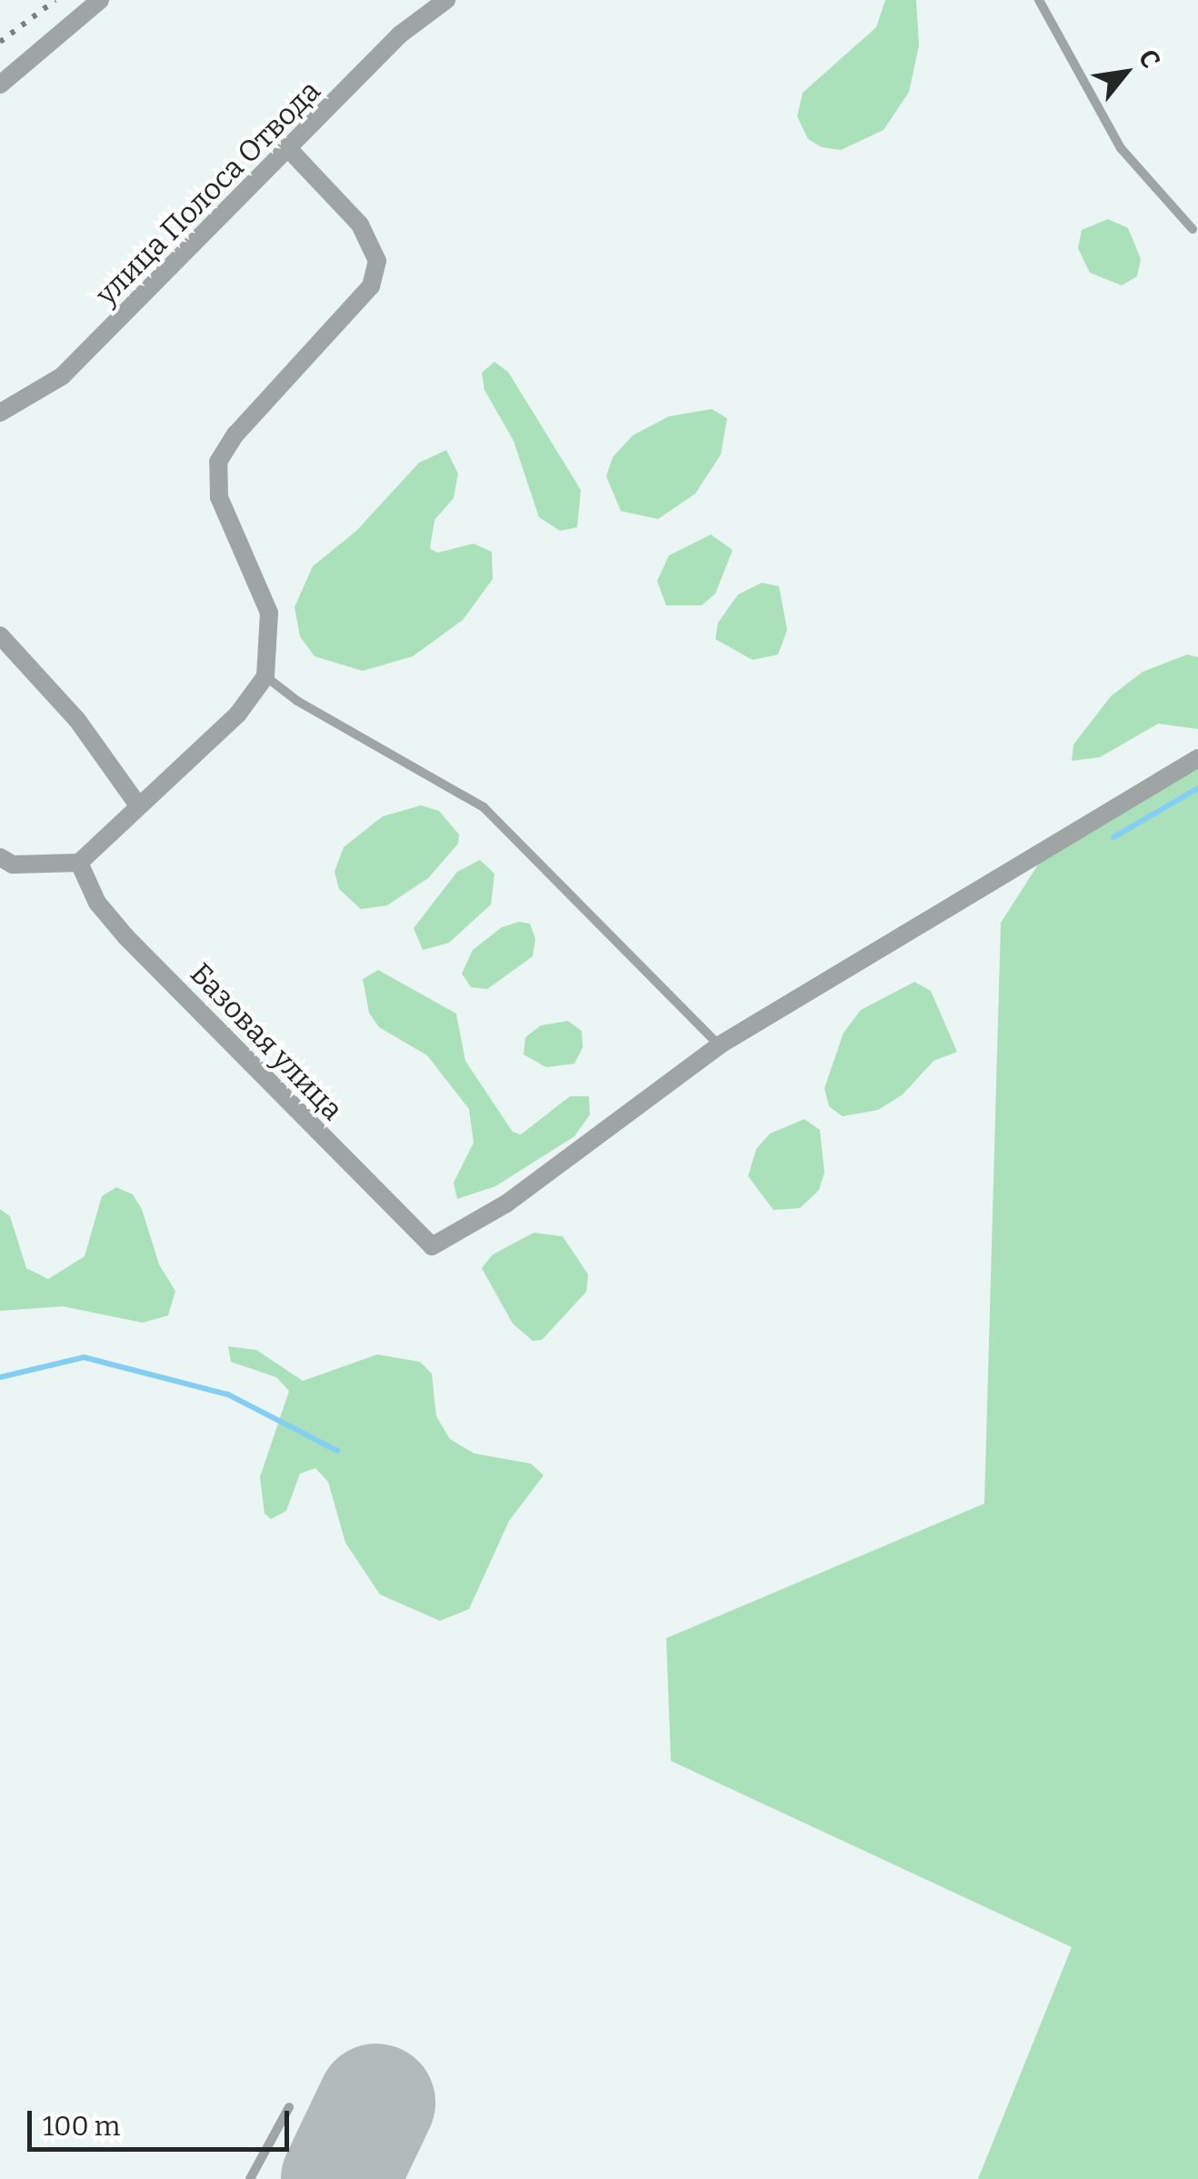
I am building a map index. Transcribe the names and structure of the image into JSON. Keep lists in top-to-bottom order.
{
  "streets": {
    "street": ["улица Полоса Отвода", "Базовая улица"]
  },
  "scale_bar": "100 m",
  "north": "top right"
}
